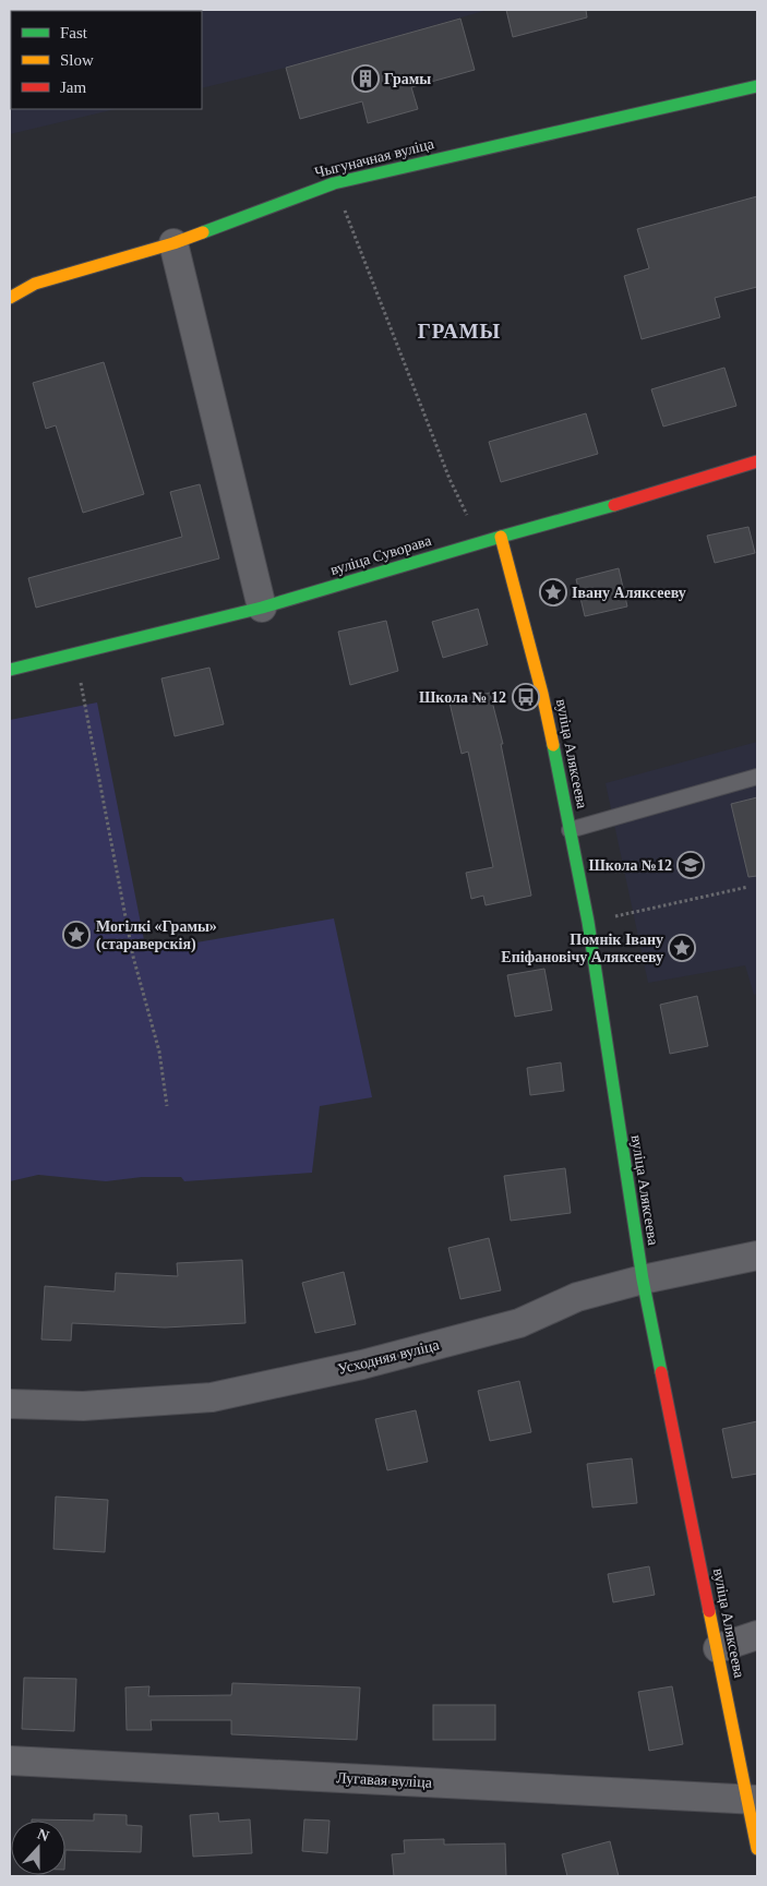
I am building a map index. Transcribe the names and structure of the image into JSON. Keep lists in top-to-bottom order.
{
  "streets": {
    "street": [
      "Чыгуначная вуліца",
      "вуліца Суворава",
      "вуліца Аляксеева",
      "Усходняя вуліца",
      "Лугавая вуліца"
    ]
  },
  "crossings": [
    ["вуліца Суворава", "вуліца Аляксеева"],
    ["вуліца Аляксеева", "Усходняя вуліца"],
    ["вуліца Аляксеева", "Лугавая вуліца"]
  ],
  "districts": ["ГРАМЫ"],
  "places": {
    "building": ["Грамы"],
    "place": ["Івану Аляксееву", "Могілкі «Грамы» (стараверскія)", "Помнік Івану Епіфановічу Аляксееву"],
    "bus stop": ["Школа № 12"],
    "school or university": ["Школа №12"]
  },
  "legend": ["Fast", "Slow", "Jam"],
  "north": "top"
}
